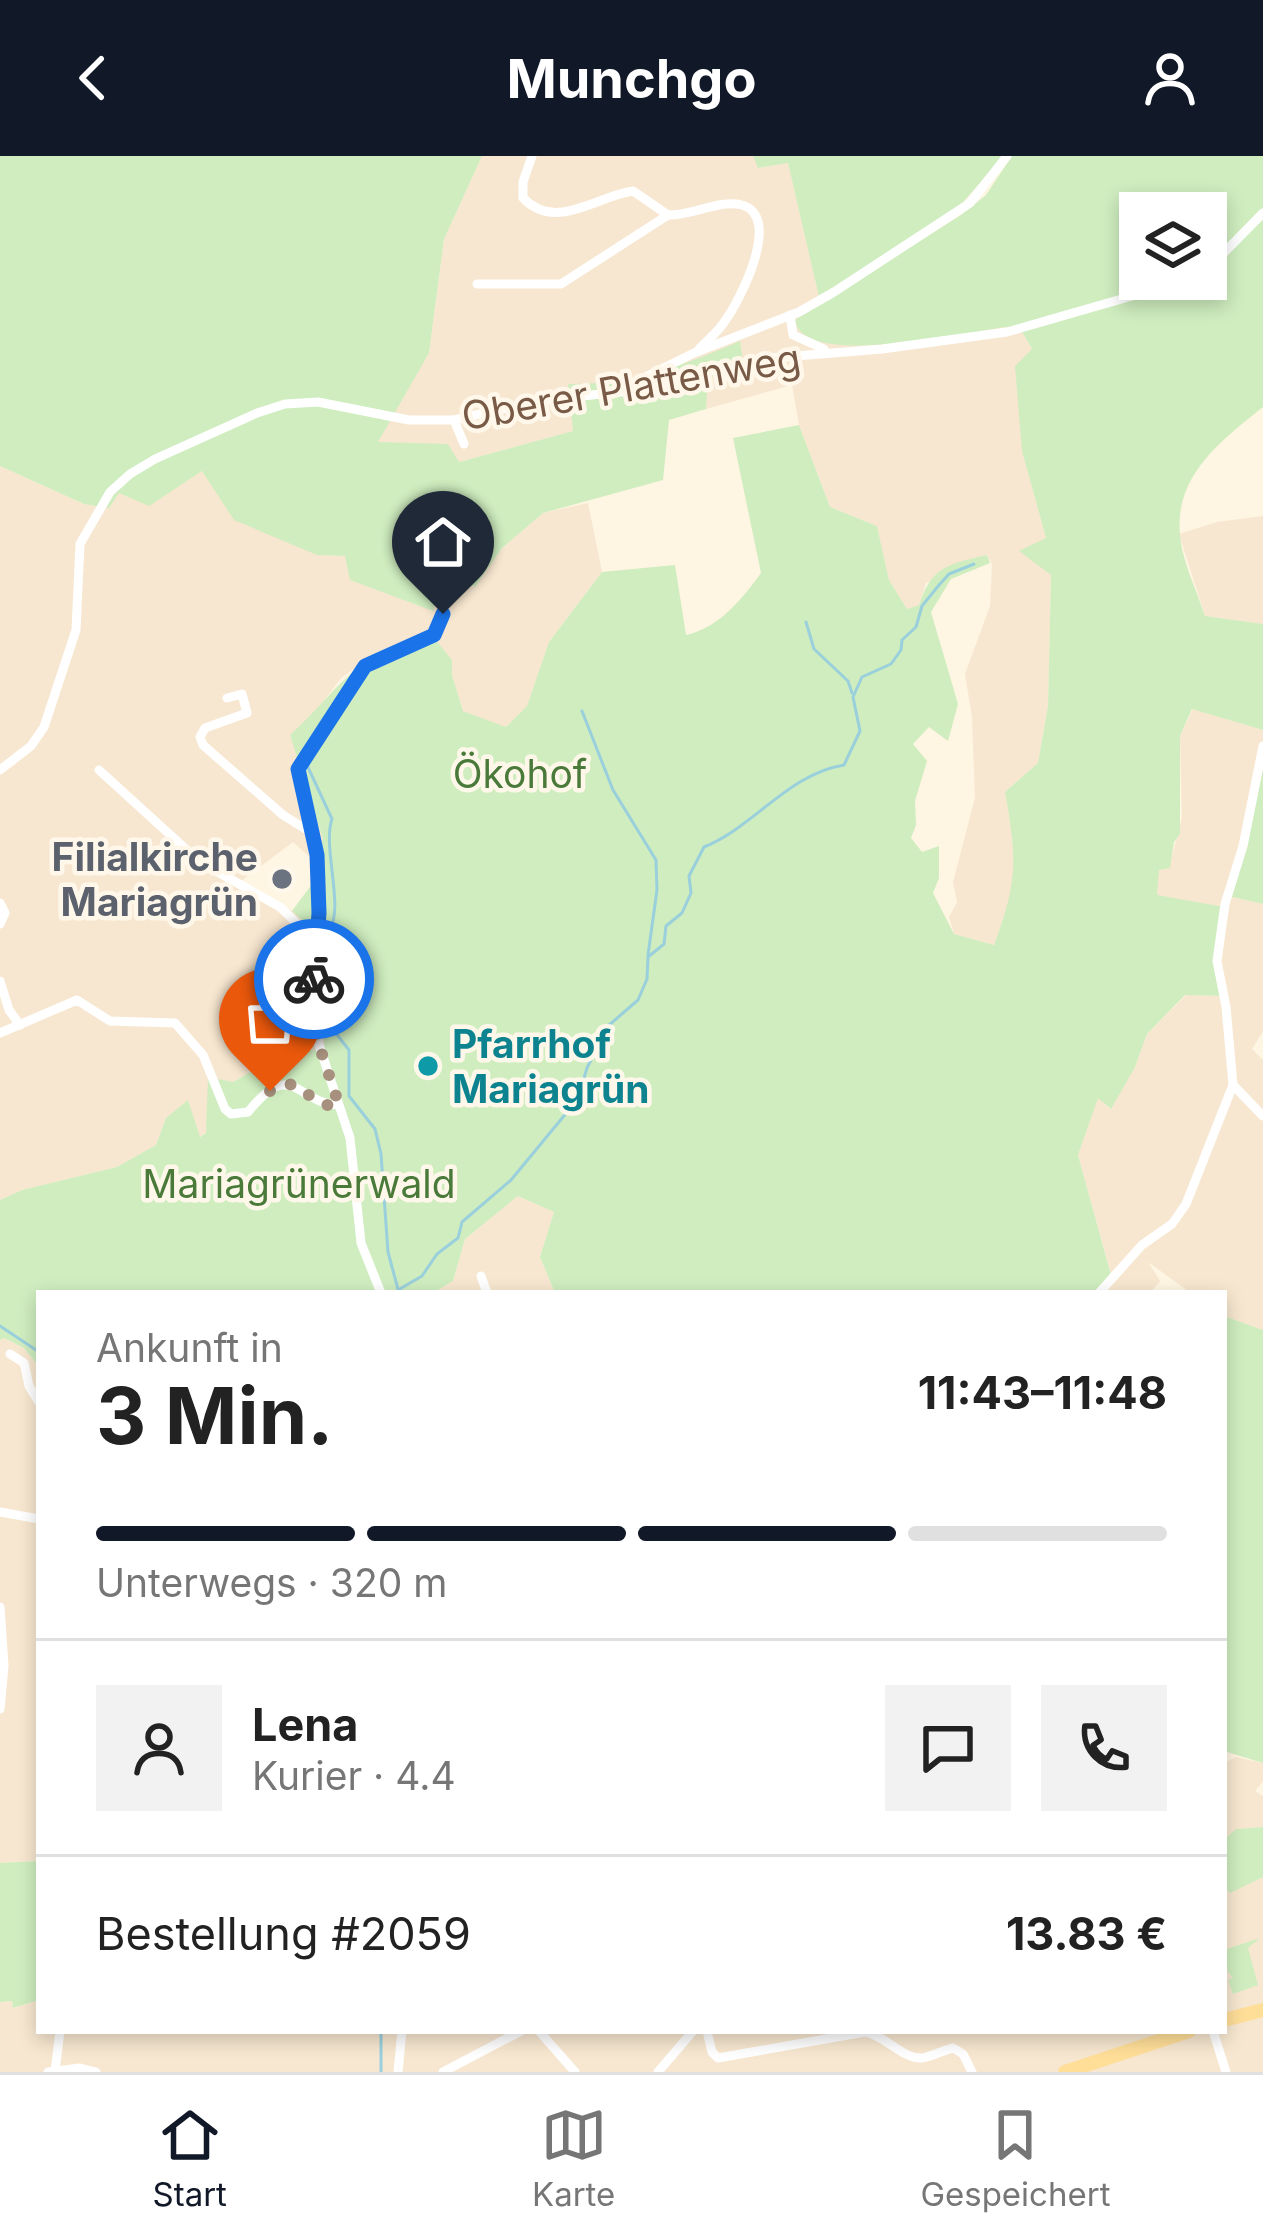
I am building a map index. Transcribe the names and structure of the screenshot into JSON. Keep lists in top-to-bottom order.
{
  "streets": {
    "street": ["Oberer Plattenweg"]
  },
  "parks": ["Ökohof", "Mariagrünerwald"],
  "places": ["Filialkirche Mariagrün", "Pfarrhof Mariagrün"],
  "page": {
    "header": "Munchgo",
    "heading": ["3 Min.", "Ankunft in", "11:43–11:48"],
    "panel": [
      "Lena",
      "Kurier · 4.4",
      "Bestellung #2059",
      "13.83 €"
    ],
    "bar": "Unterwegs · 320 m",
    "tabs": ["Start", "Karte", "Gespeichert"]
  }
}
